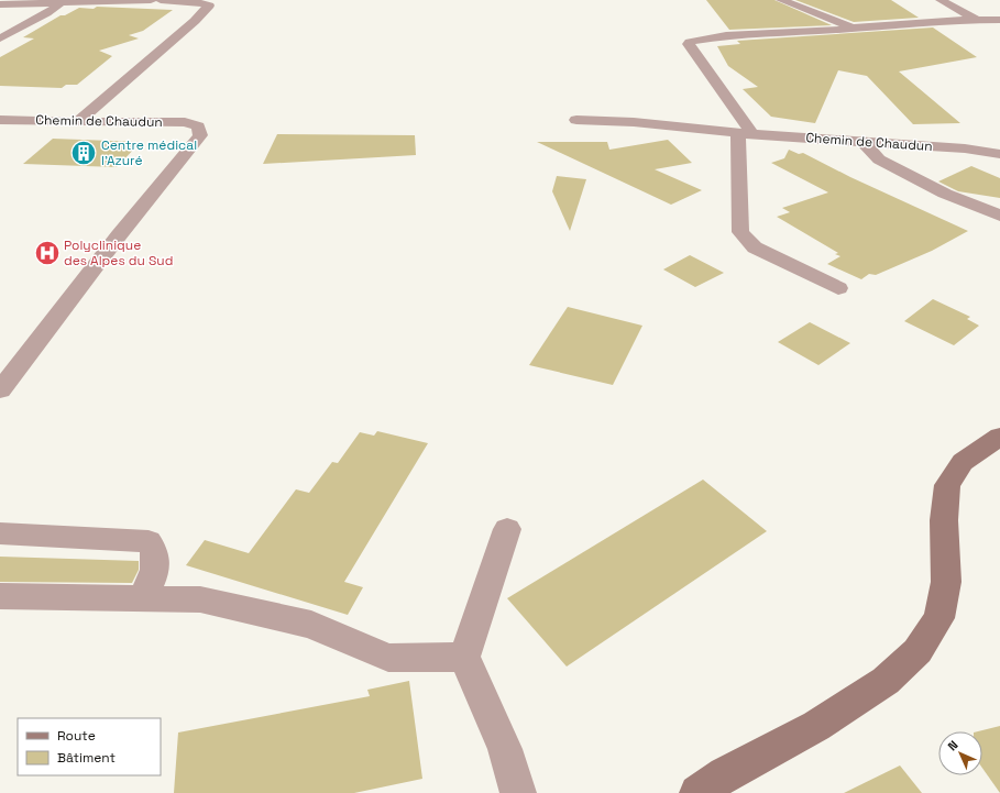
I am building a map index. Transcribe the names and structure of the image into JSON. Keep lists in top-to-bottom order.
{
  "streets": {
    "street": ["Chemin de Chaudun"]
  },
  "places": {
    "building": ["Centre médical l'Azuré"],
    "hospital": ["Polyclinique des Alpes du Sud"]
  },
  "legend": ["Route", "Bâtiment"],
  "north": "top left"
}
